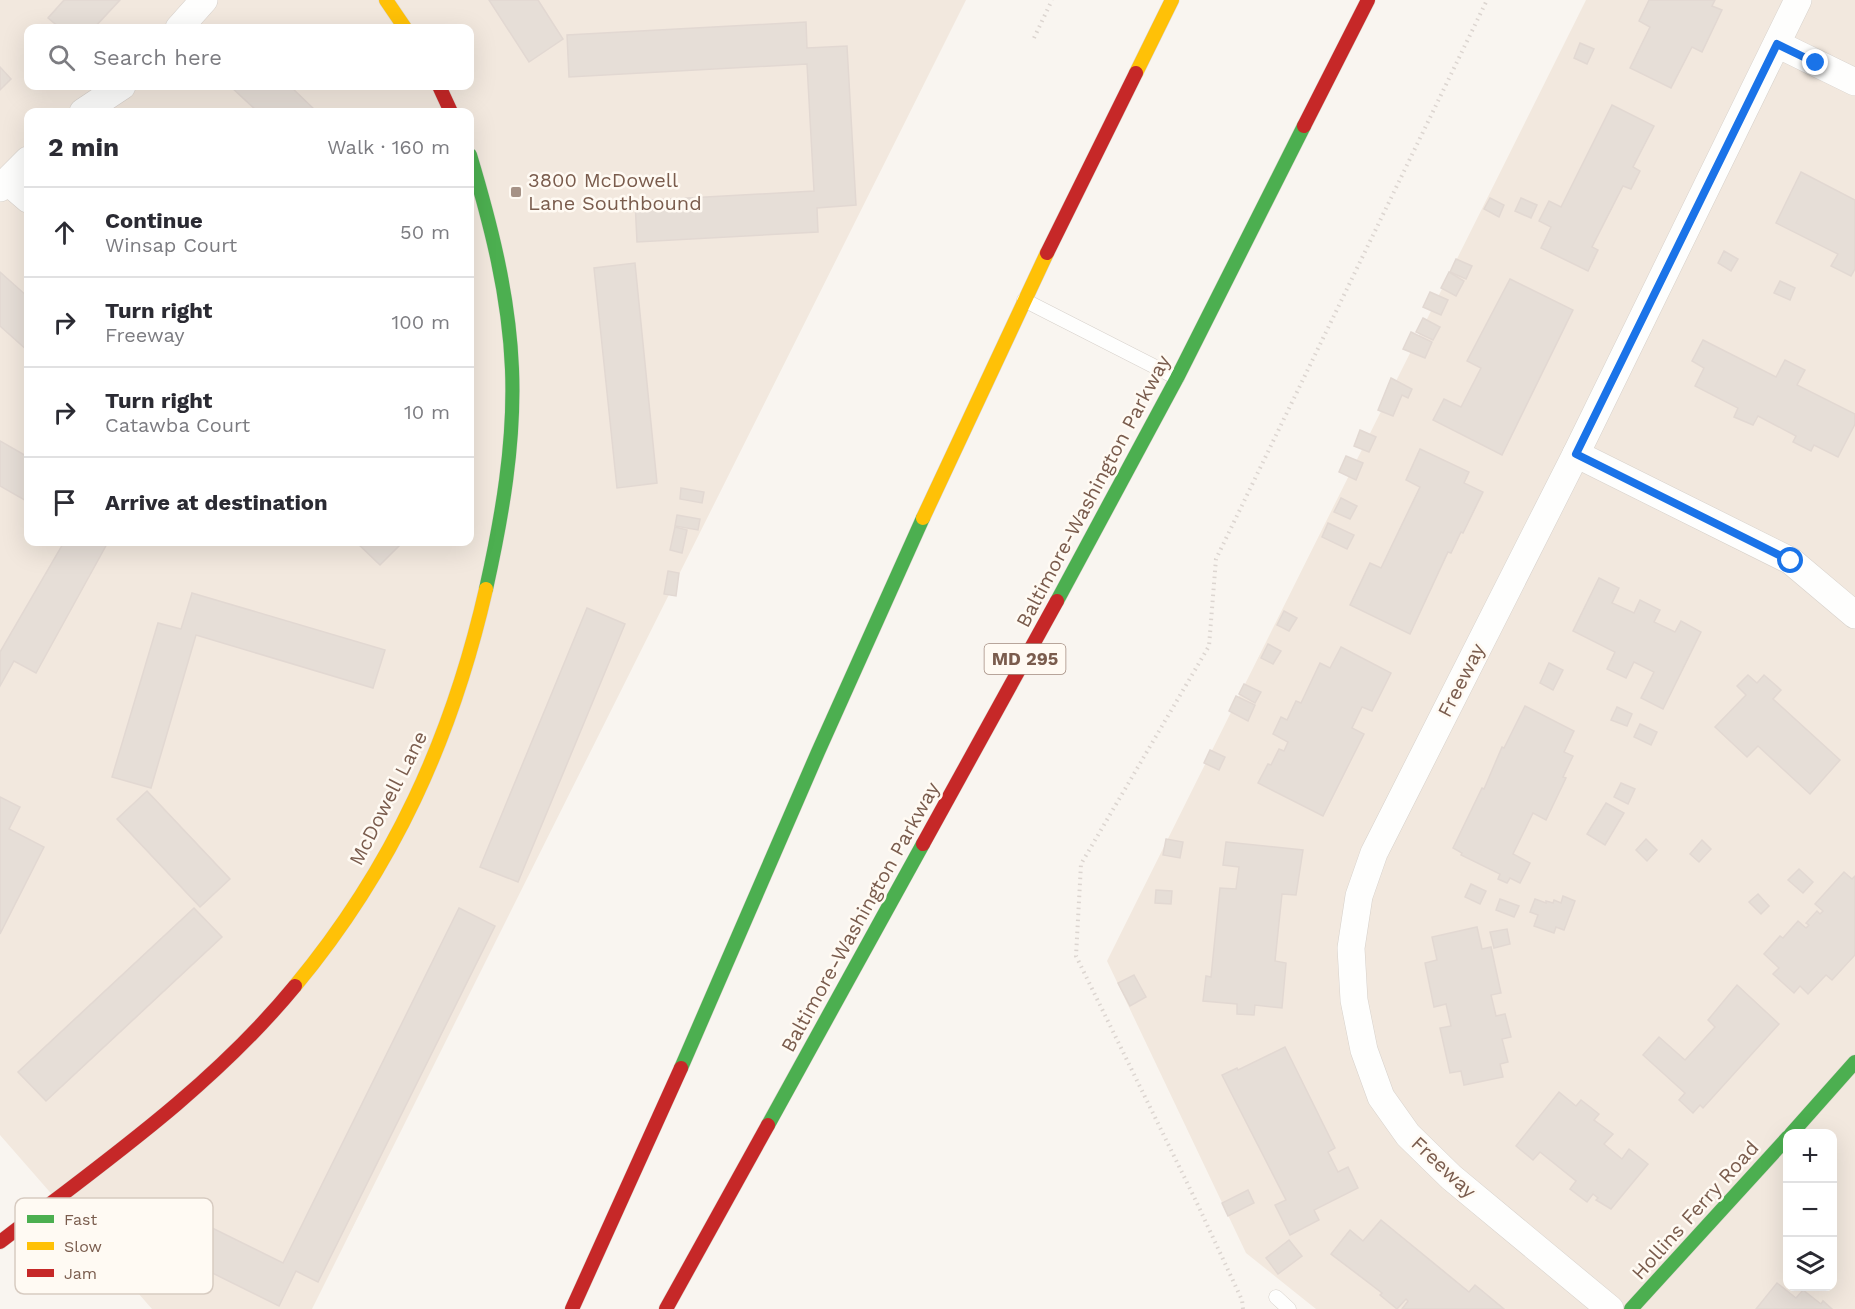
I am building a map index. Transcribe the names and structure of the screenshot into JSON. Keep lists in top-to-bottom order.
{
  "streets": {
    "main road": [
      "Baltimore-Washington Parkway",
      "MD 295",
      "McDowell Lane",
      "Hollins Ferry Road"
    ],
    "street": ["Freeway"]
  },
  "places": {
    "transit": ["3800 McDowell Lane Southbound"]
  },
  "legend": ["Fast", "Slow", "Jam"],
  "page": {
    "search": "Search here",
    "heading": ["2 min", "Walk · 160 m"],
    "list": [
      ["Continue", "Winsap Court", "50 m"],
      ["Turn right", "Freeway", "100 m"],
      ["Turn right", "Catawba Court", "10 m"],
      "Arrive at destination"
    ],
    "map_buttons": ["+", "−"]
  }
}
